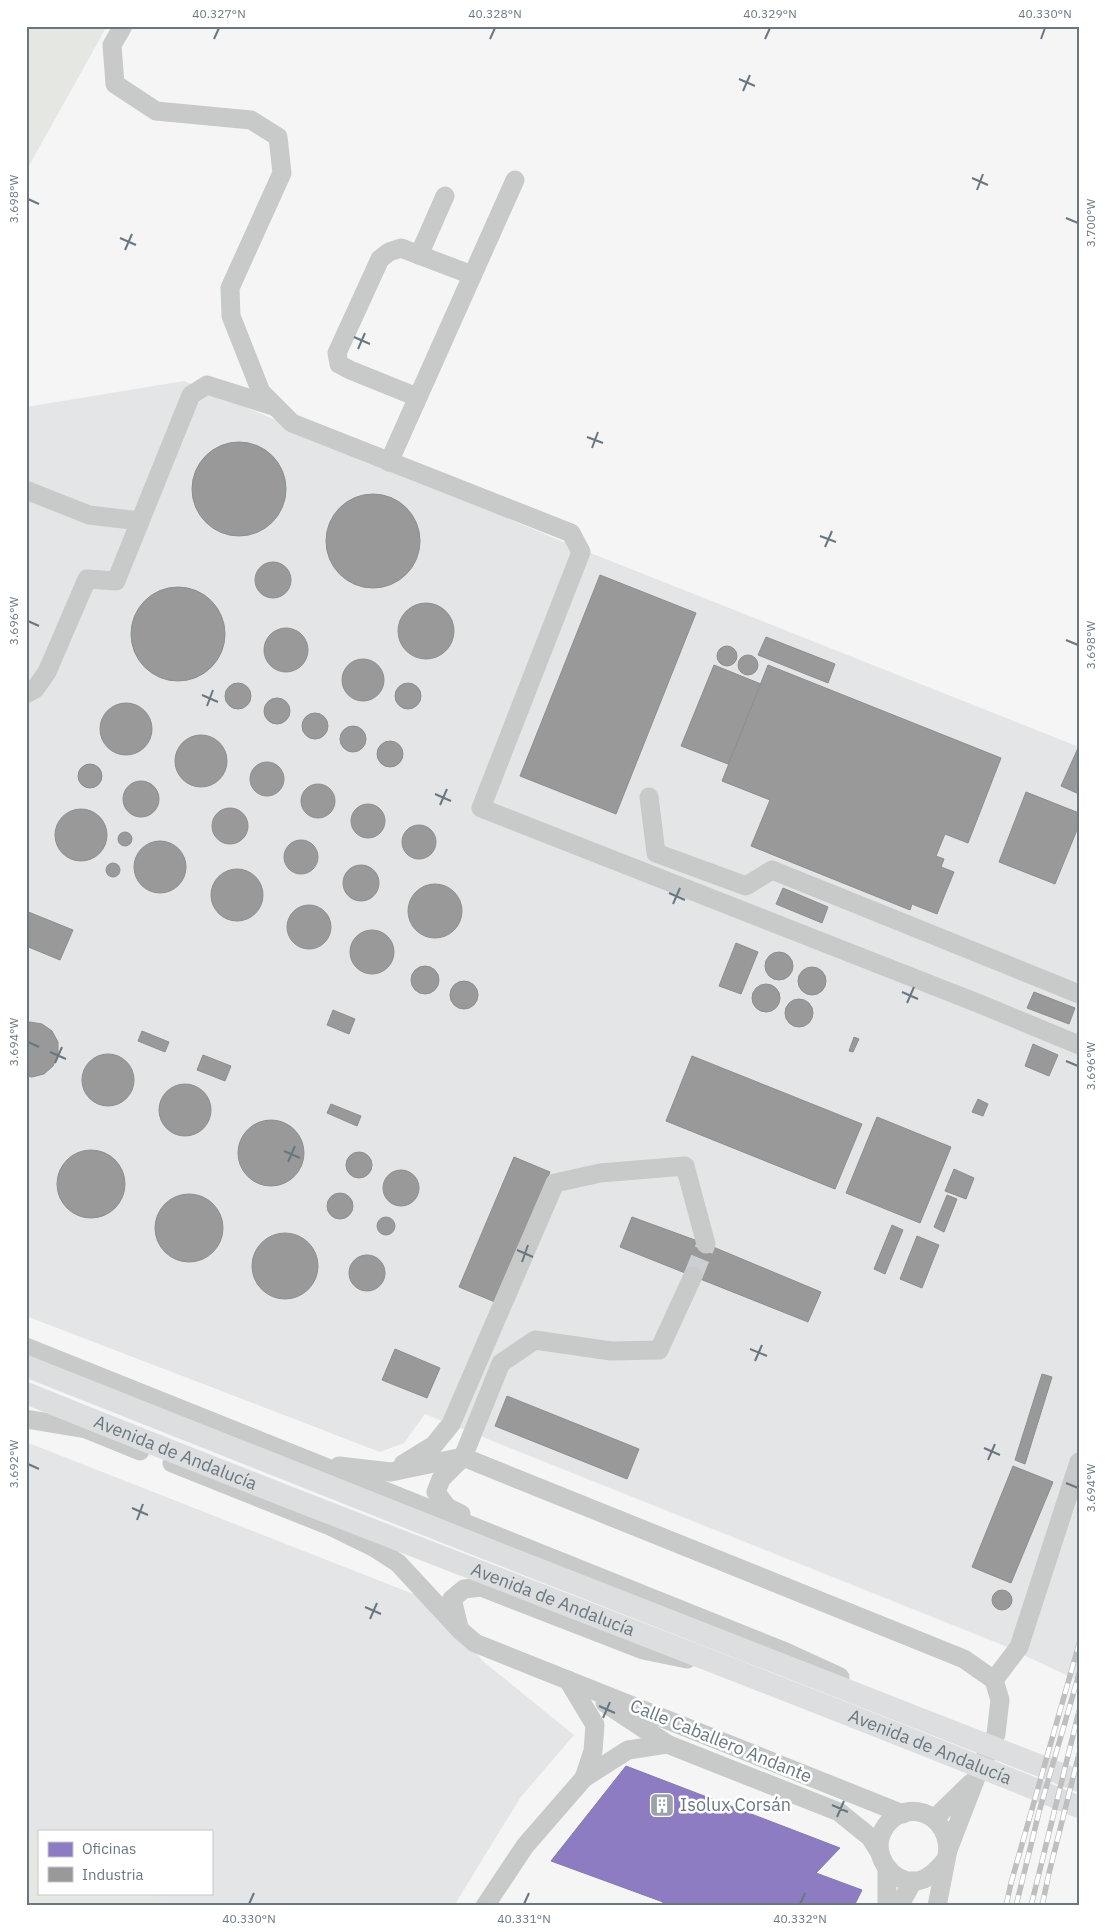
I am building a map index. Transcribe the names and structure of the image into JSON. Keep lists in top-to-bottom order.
{
  "streets": {
    "main road": ["Avenida de Andalucía"],
    "street": ["Calle Caballero Andante"]
  },
  "places": {
    "building": ["Isolux Corsán"]
  },
  "legend": ["Oficinas", "Industria"],
  "coordinates": [
    "40.327°N",
    "40.328°N",
    "40.329°N",
    "40.330°N",
    "3.698°W",
    "3.700°W",
    "3.696°W",
    "3.694°W",
    "3.692°W",
    "40.331°N",
    "40.332°N"
  ]
}
